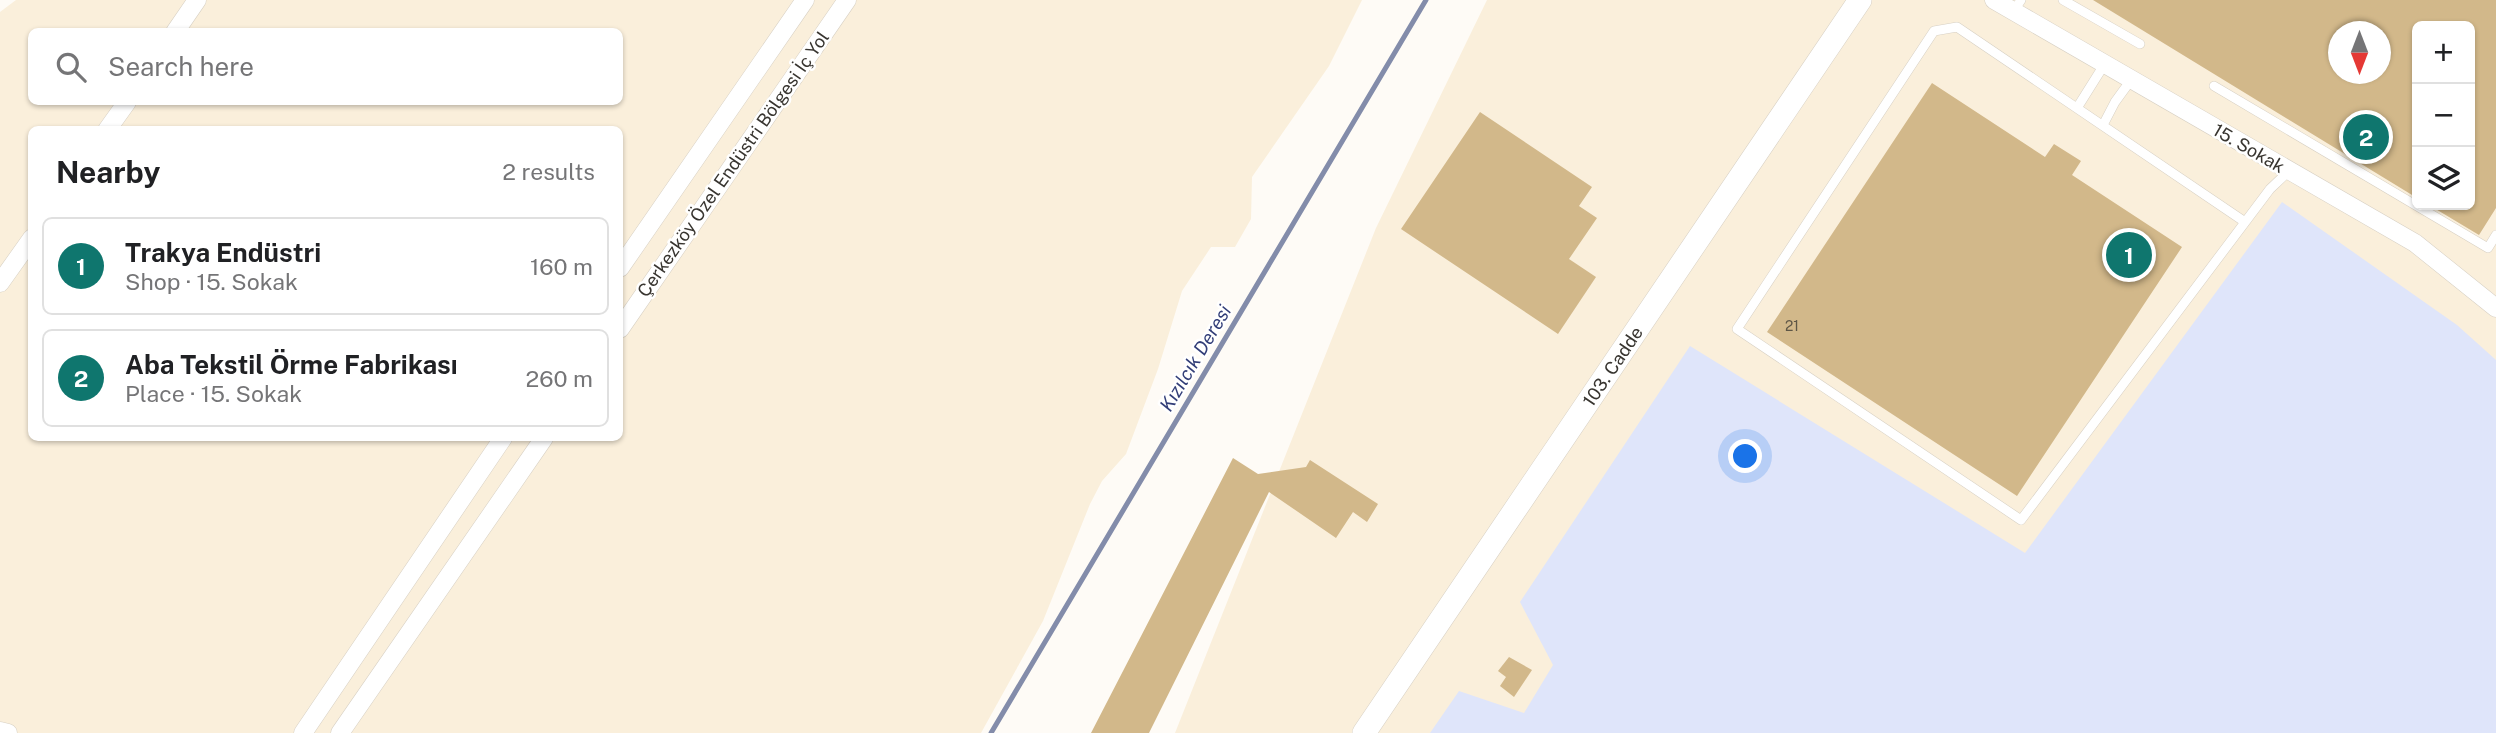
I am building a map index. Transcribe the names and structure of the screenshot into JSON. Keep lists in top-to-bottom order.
{
  "streets": {
    "street": ["15. Sokak", "Çerkezköy Özel Endüstri Bölgesi İç Yol", "103. Cadde"]
  },
  "water": ["Kızılcık Deresi"],
  "house_numbers": ["21"],
  "north": "bottom",
  "page": {
    "map_buttons": ["+", "−"],
    "search": "Search here",
    "pins": ["2", "1"],
    "heading": ["Nearby", "2 results"],
    "list": [
      {
        "mark": "1",
        "name": "Trakya Endüstri",
        "note": "Shop · 15. Sokak",
        "value": "160 m"
      },
      {
        "mark": "2",
        "name": "Aba Tekstil Örme Fabrikası",
        "note": "Place · 15. Sokak",
        "value": "260 m"
      }
    ]
  }
}
